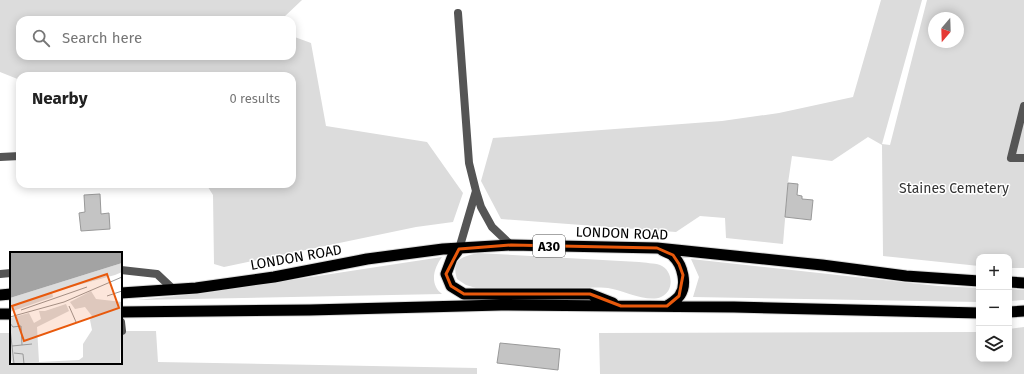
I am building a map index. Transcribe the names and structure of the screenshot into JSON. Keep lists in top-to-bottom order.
{
  "streets": {
    "highway": ["LONDON ROAD", "A30"]
  },
  "crossings": [
    ["LONDON ROAD", "A30"]
  ],
  "parks": ["Staines Cemetery"],
  "north": "bottom",
  "page": {
    "search": "Search here",
    "heading": ["Nearby", "0 results"],
    "map_buttons": ["+", "−"]
  }
}
